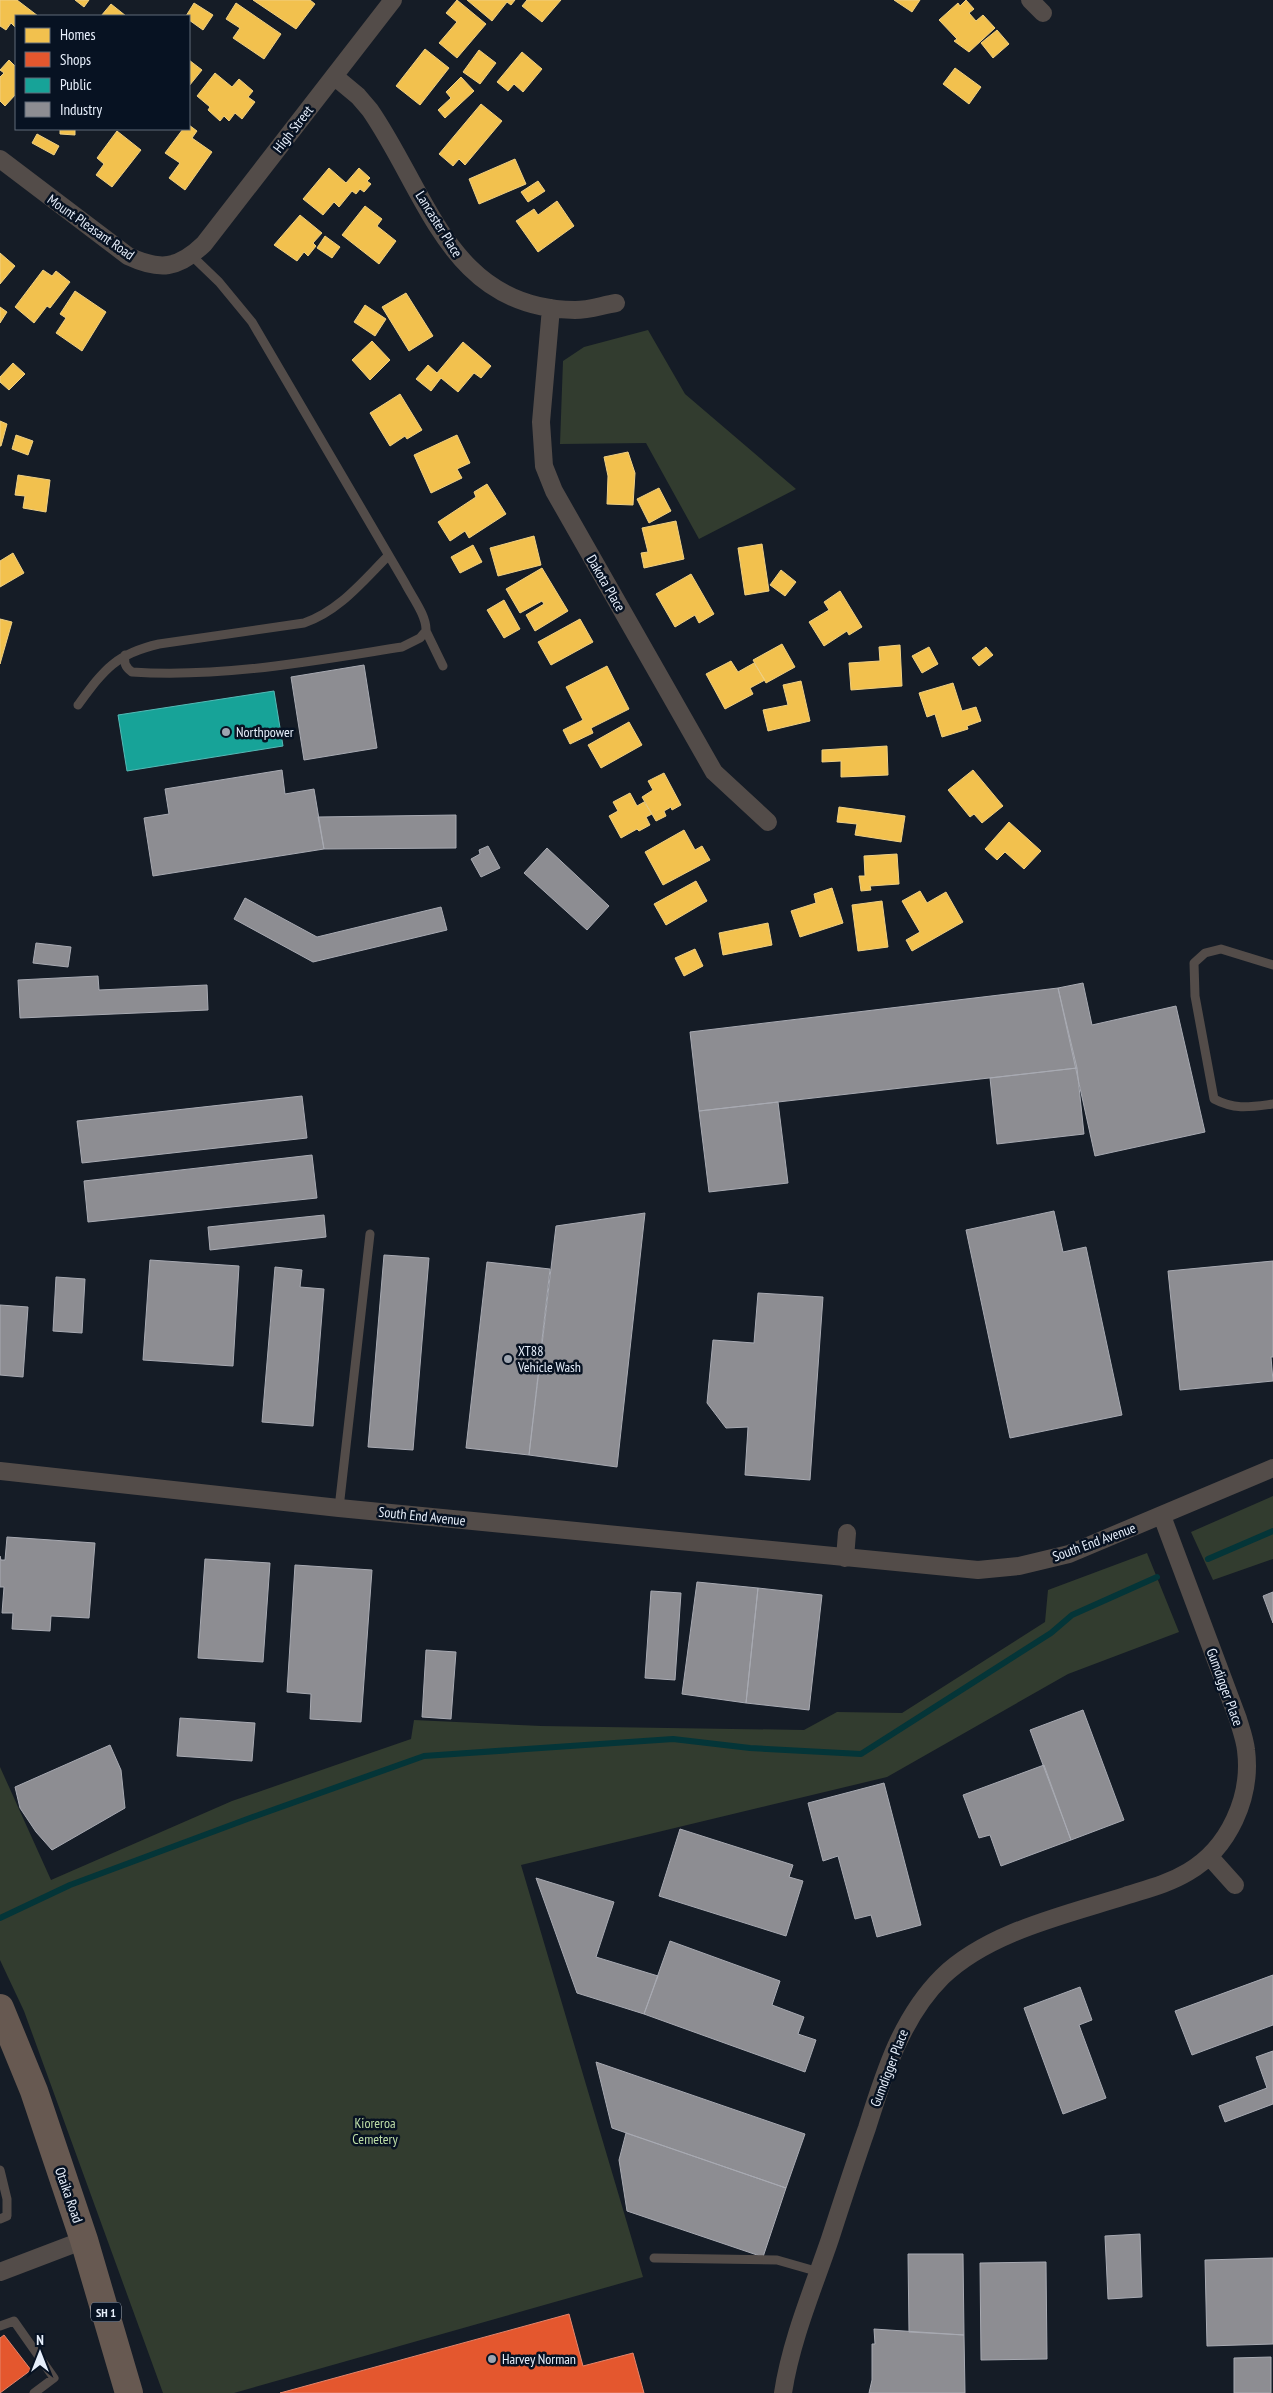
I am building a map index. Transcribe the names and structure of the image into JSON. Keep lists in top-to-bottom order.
{
  "streets": {
    "highway": ["Otaika Road", "SH 1"],
    "street": [
      "High Street",
      "Lancaster Place",
      "Mount Pleasant Road",
      "Dakota Place",
      "South End Avenue",
      "Gumdigger Place"
    ]
  },
  "crossings": [
    ["High Street", "Lancaster Place"],
    ["High Street", "Mount Pleasant Road"],
    ["Lancaster Place", "Dakota Place"],
    ["South End Avenue", "Gumdigger Place"]
  ],
  "parks": ["Kioreroa Cemetery"],
  "places": ["Northpower", "XT88 Vehicle Wash", "Harvey Norman"],
  "legend": [
    "Homes",
    "Shops",
    "Public",
    "Industry"
  ],
  "north": "top"
}
